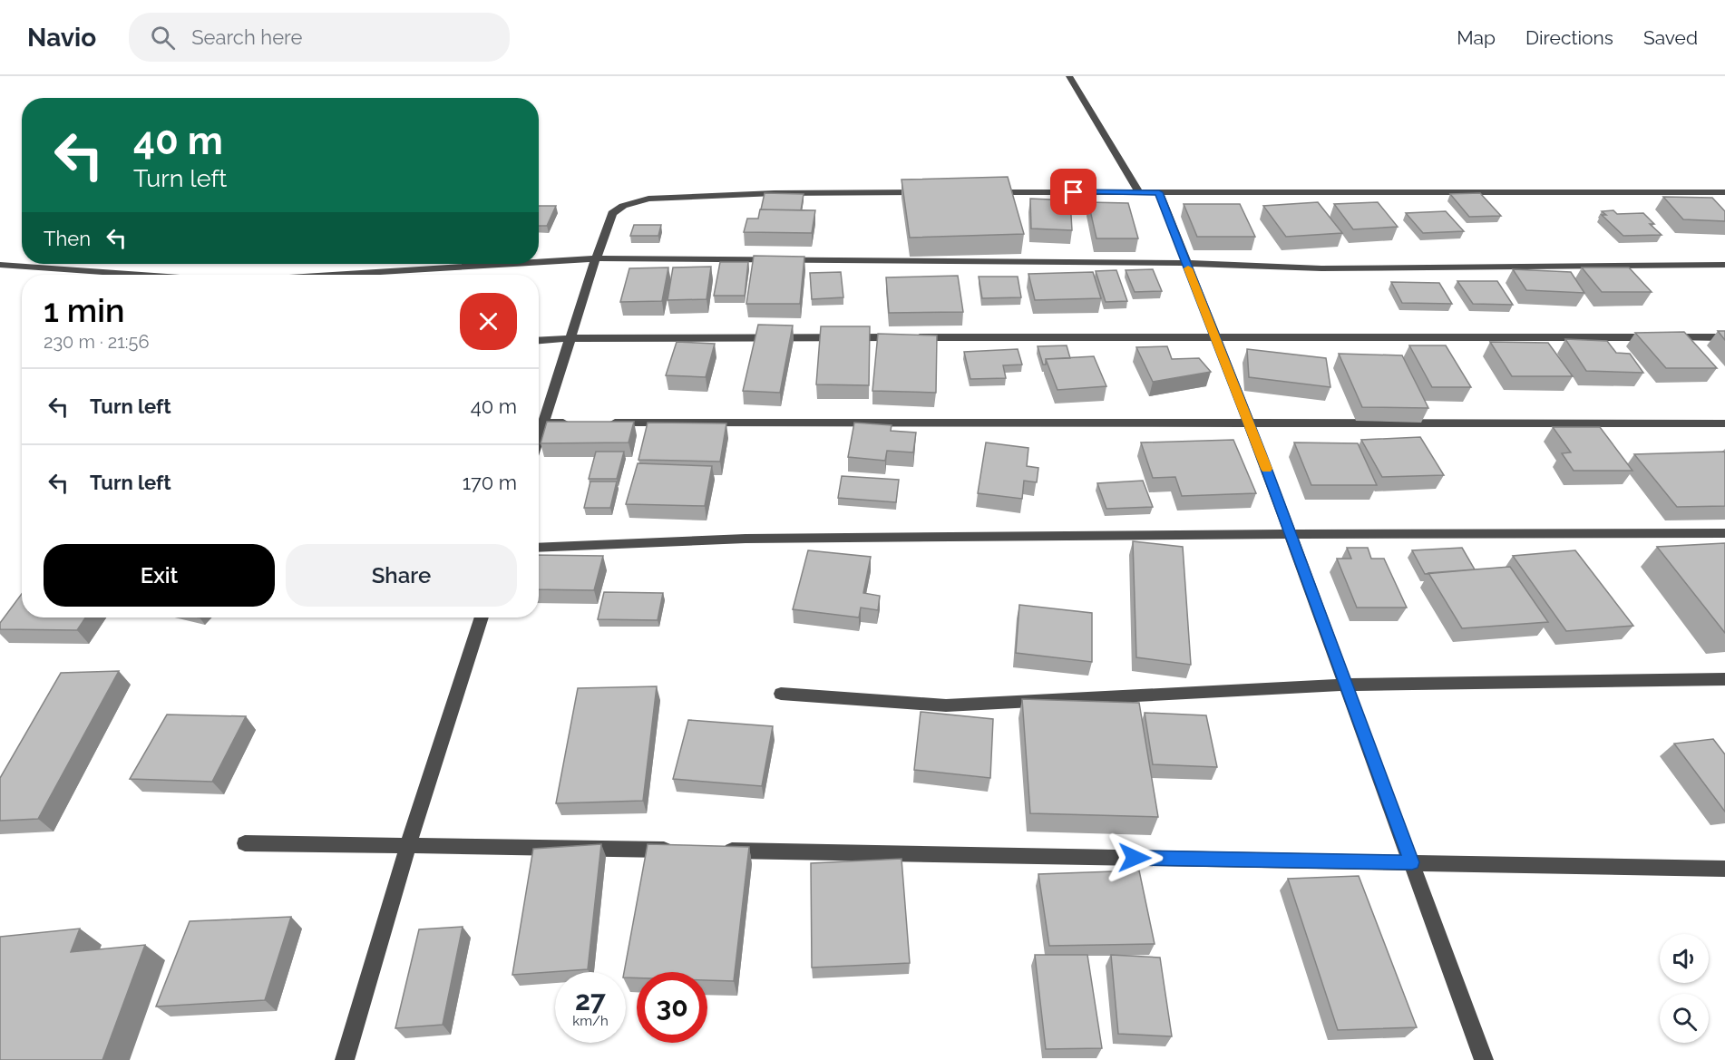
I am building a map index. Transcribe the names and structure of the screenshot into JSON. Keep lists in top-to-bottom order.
{
  "page": {
    "header": "Navio",
    "search": "Search here",
    "nav": ["Map", "Directions", "Saved"],
    "turn": ["40 m", "Turn left"],
    "then": "Then",
    "heading": ["1 min", "230 m · 21:56"],
    "list": [
      {
        "name": "Turn left",
        "value": "40 m"
      },
      {
        "name": "Turn left",
        "value": "170 m"
      }
    ],
    "buttons": ["Exit", "Share"],
    "speed": "27 km/h",
    "limit": "30"
  }
}
